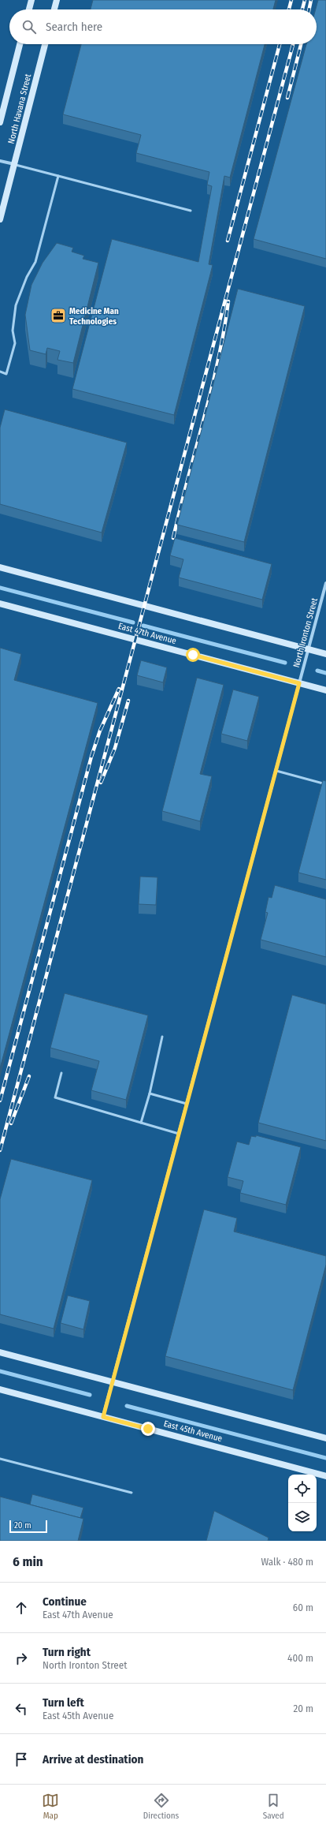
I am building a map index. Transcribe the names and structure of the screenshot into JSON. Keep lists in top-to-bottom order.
{
  "streets": {
    "main road": ["North Havana Street", "East 47th Avenue", "East 45th Avenue"],
    "street": ["North Ironton Street"]
  },
  "crossings": [
    ["North Ironton Street", "East 47th Avenue"],
    ["North Ironton Street", "East 45th Avenue"]
  ],
  "places": {
    "office": ["Medicine Man Technologies"]
  },
  "scale_bar": "20 m",
  "page": {
    "search": "Search here",
    "scale": "20 m",
    "heading": ["6 min", "Walk · 480 m"],
    "list": [
      ["Continue", "East 47th Avenue", "60 m"],
      ["Turn right", "North Ironton Street", "400 m"],
      ["Turn left", "East 45th Avenue", "20 m"],
      "Arrive at destination"
    ],
    "nav": ["Map", "Directions", "Saved"]
  }
}
